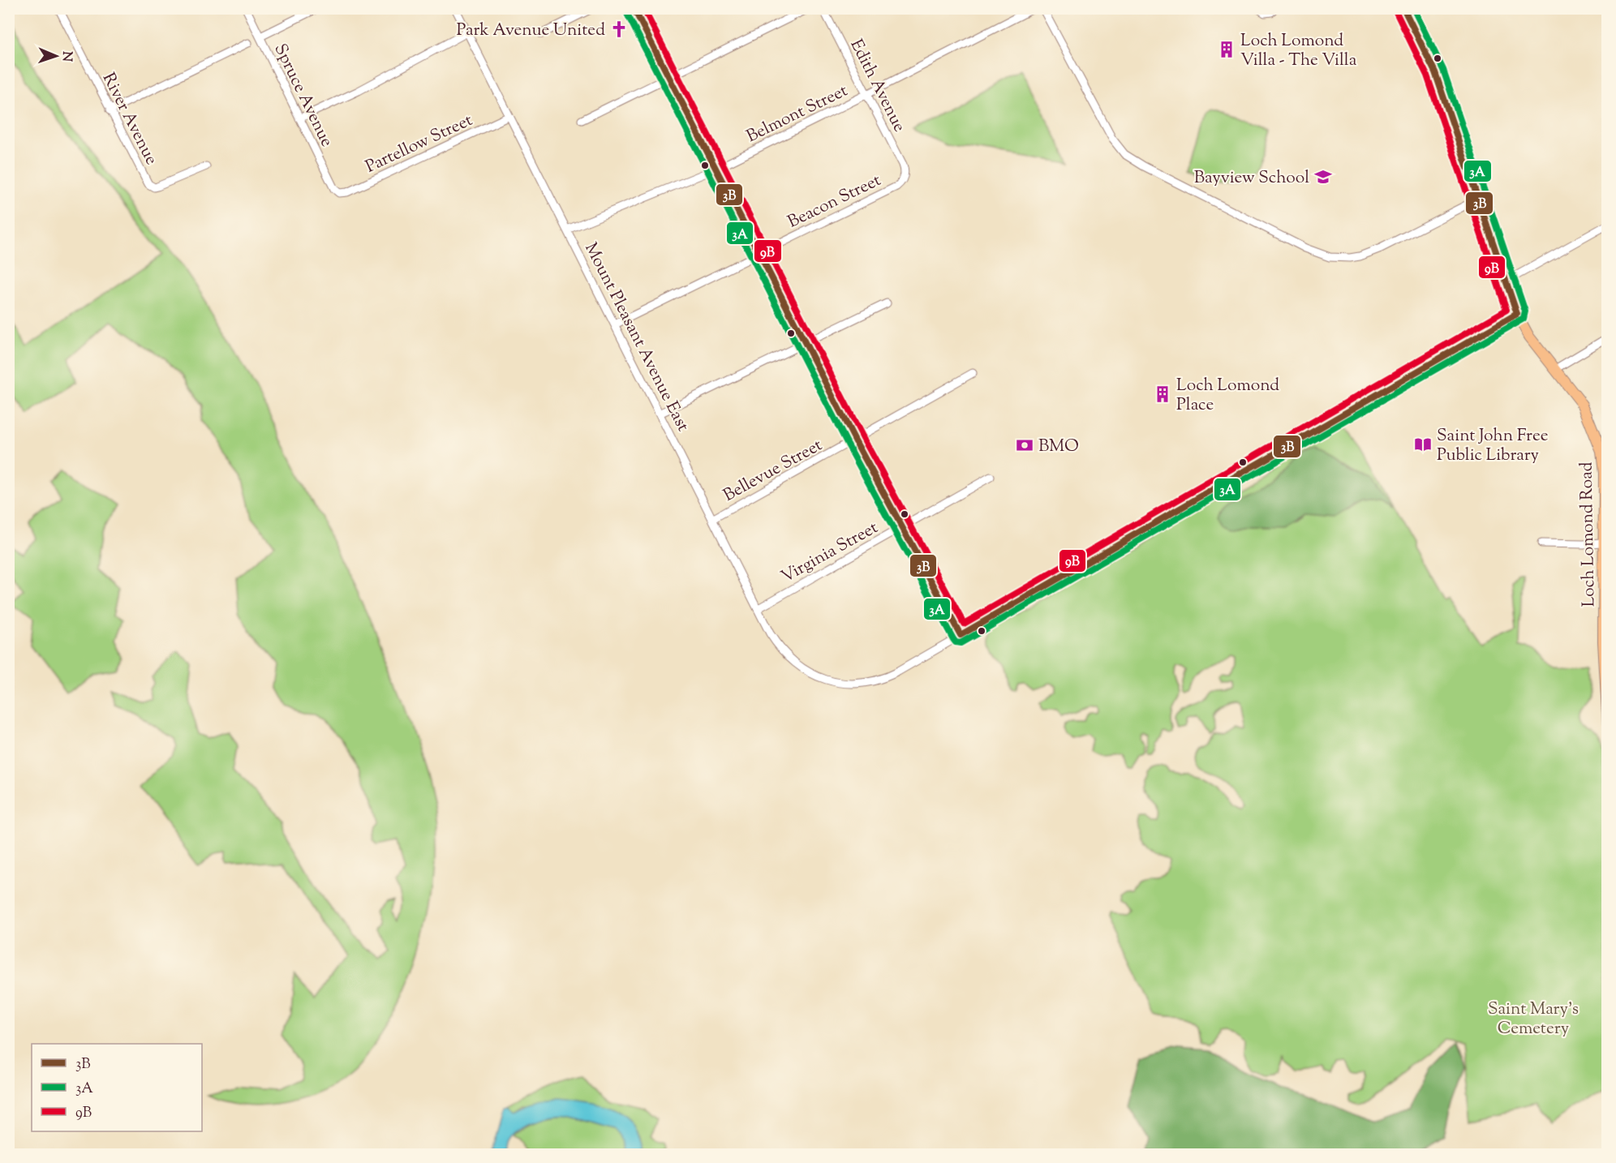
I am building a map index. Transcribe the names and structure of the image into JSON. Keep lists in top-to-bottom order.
{
  "streets": {
    "main road": ["Loch Lomond Road"],
    "street": [
      "Edith Avenue",
      "Spruce Avenue",
      "Belmont Street",
      "River Avenue",
      "Partellow Street",
      "Beacon Street",
      "Mount Pleasant Avenue East",
      "Bellevue Street",
      "Virginia Street"
    ]
  },
  "crossings": [
    ["Edith Avenue", "Belmont Street"],
    ["Edith Avenue", "Beacon Street"],
    ["Spruce Avenue", "Partellow Street"],
    ["Belmont Street", "Mount Pleasant Avenue East"],
    ["Partellow Street", "Mount Pleasant Avenue East"],
    ["Beacon Street", "Mount Pleasant Avenue East"],
    ["Mount Pleasant Avenue East", "Bellevue Street"],
    ["Mount Pleasant Avenue East", "Loch Lomond Road"],
    ["Mount Pleasant Avenue East", "Virginia Street"]
  ],
  "parks": ["Saint Mary's Cemetery"],
  "places": {
    "church": ["Park Avenue United"],
    "building": ["Loch Lomond Villa - The Villa", "Loch Lomond Place"],
    "school or university": ["Bayview School"],
    "library": ["Saint John Free Public Library"],
    "bank": ["BMO"]
  },
  "lines": ["transit line 3B", "transit line 3A", "transit line 9B"],
  "legend": ["3B", "3A", "9B"],
  "north": "right"
}
